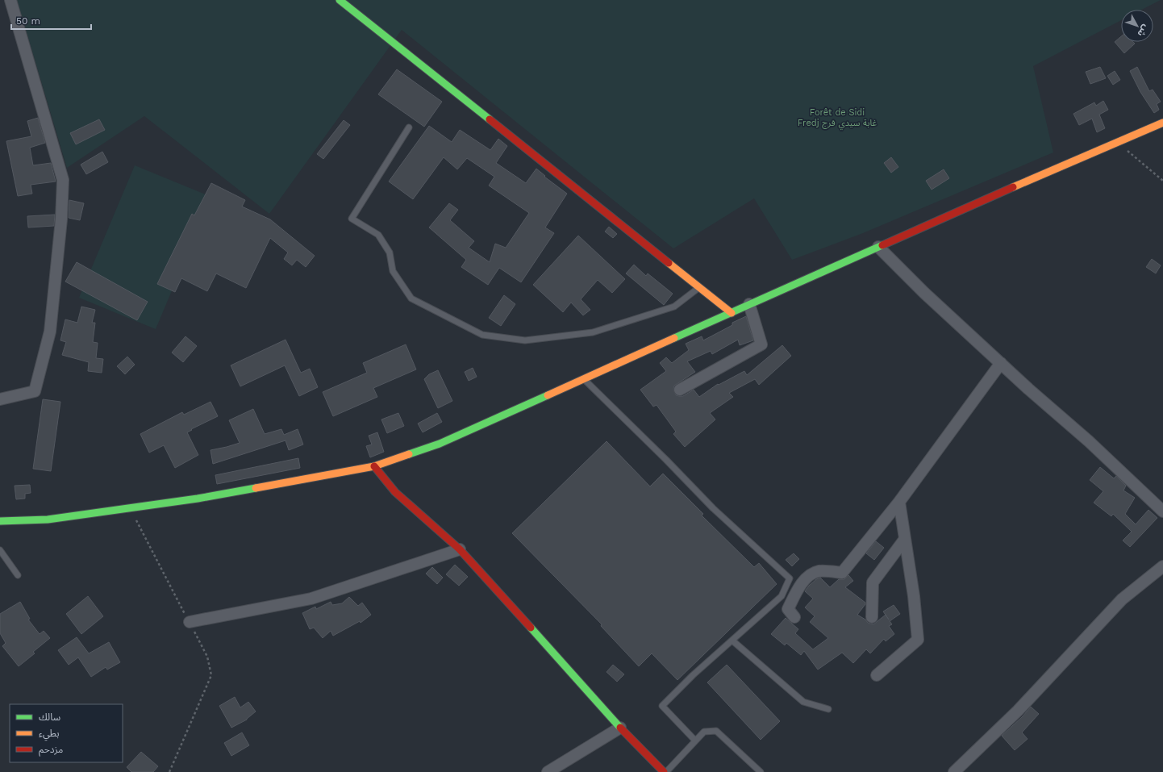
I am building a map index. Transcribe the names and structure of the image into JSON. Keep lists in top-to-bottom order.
{
  "parks": ["Forêt de Sidi Fredj غابة سيدي فرج"],
  "legend": ["سالك", "بطيء", "مزدحم"],
  "scale_bar": "50 m",
  "north": "bottom right"
}
